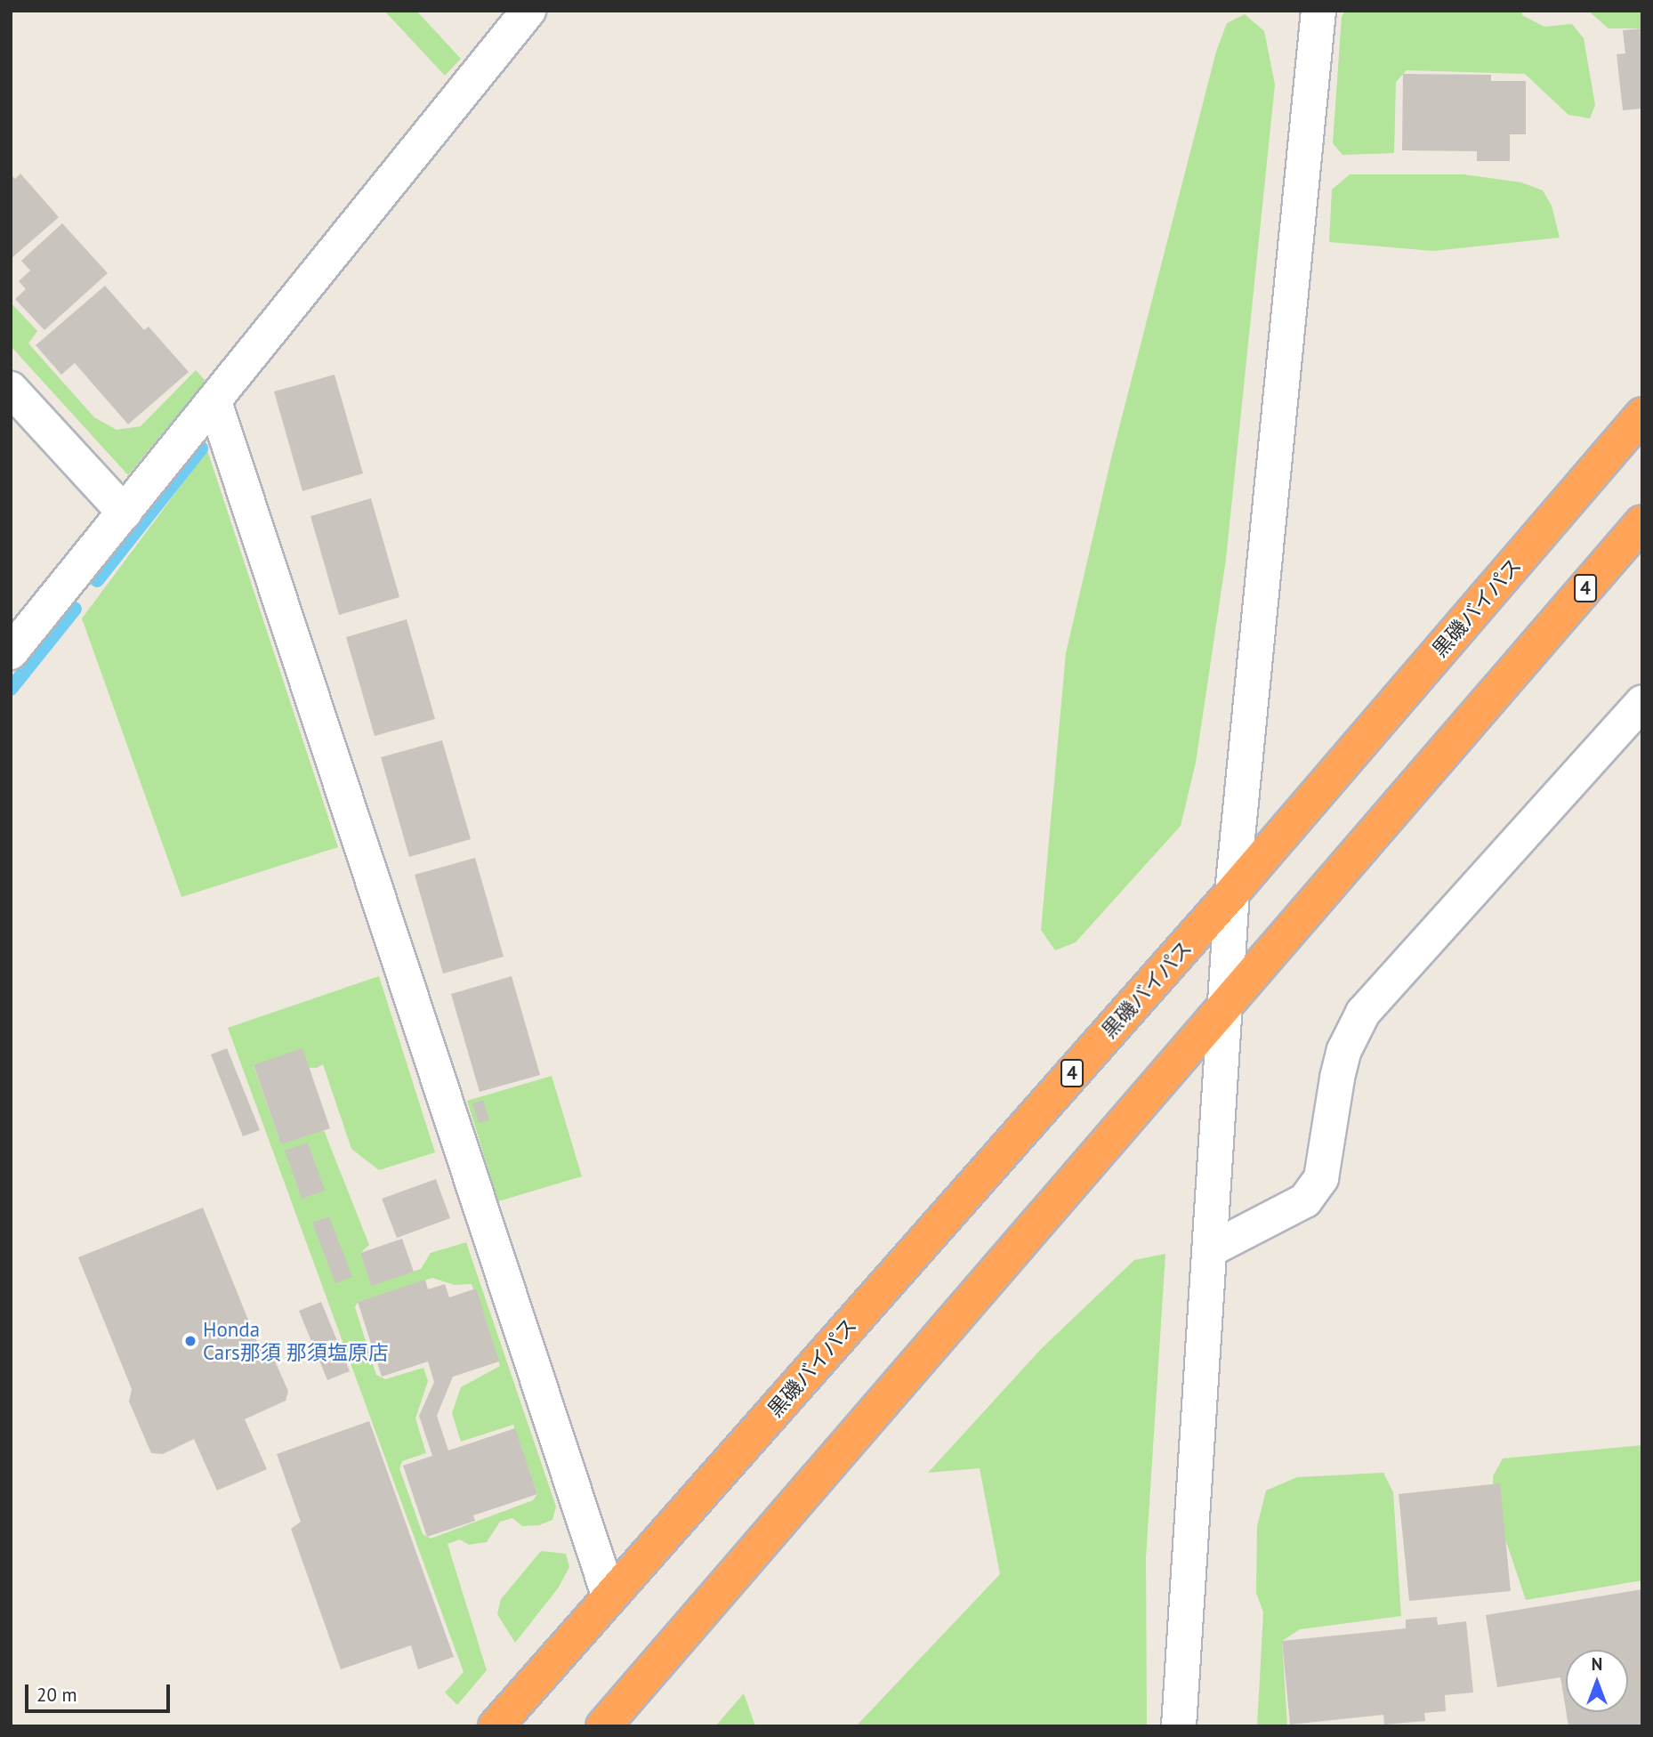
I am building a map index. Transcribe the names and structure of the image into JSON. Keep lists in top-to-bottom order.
{
  "streets": {
    "highway": ["4", "黒磯バイパス"]
  },
  "places": ["Honda Cars那須 那須塩原店"],
  "scale_bar": "20 m",
  "north": "top"
}
